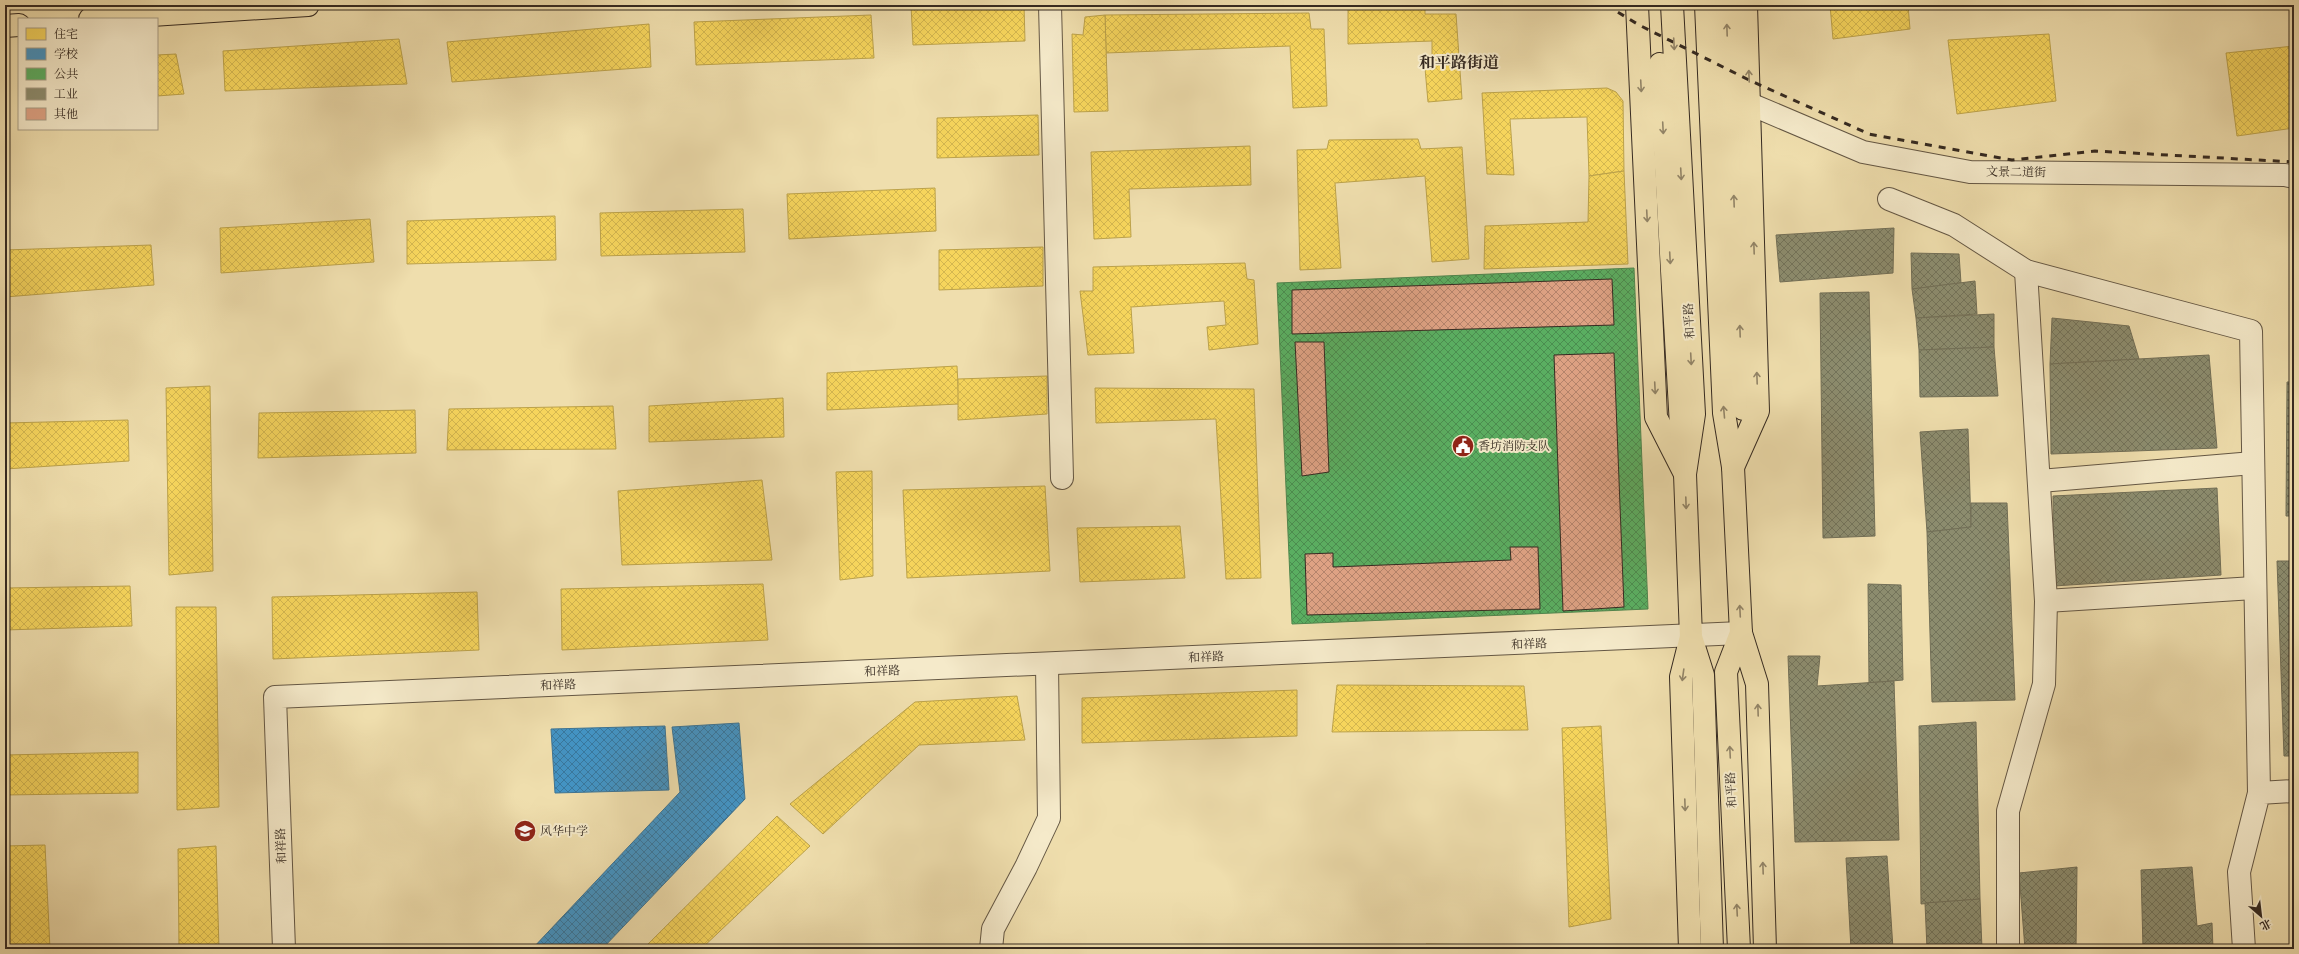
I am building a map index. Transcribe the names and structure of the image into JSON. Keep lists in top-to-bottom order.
{
  "streets": {
    "main road": ["和平路"],
    "street": ["文景二道街", "和祥路"]
  },
  "crossings": [
    ["和平路", "和祥路"]
  ],
  "districts": ["和平路街道"],
  "places": {
    "public building": ["香坊消防支队"],
    "school or university": ["风华中学"]
  },
  "legend": [
    "住宅",
    "学校",
    "公共",
    "工业",
    "其他"
  ],
  "north": "bottom right"
}
